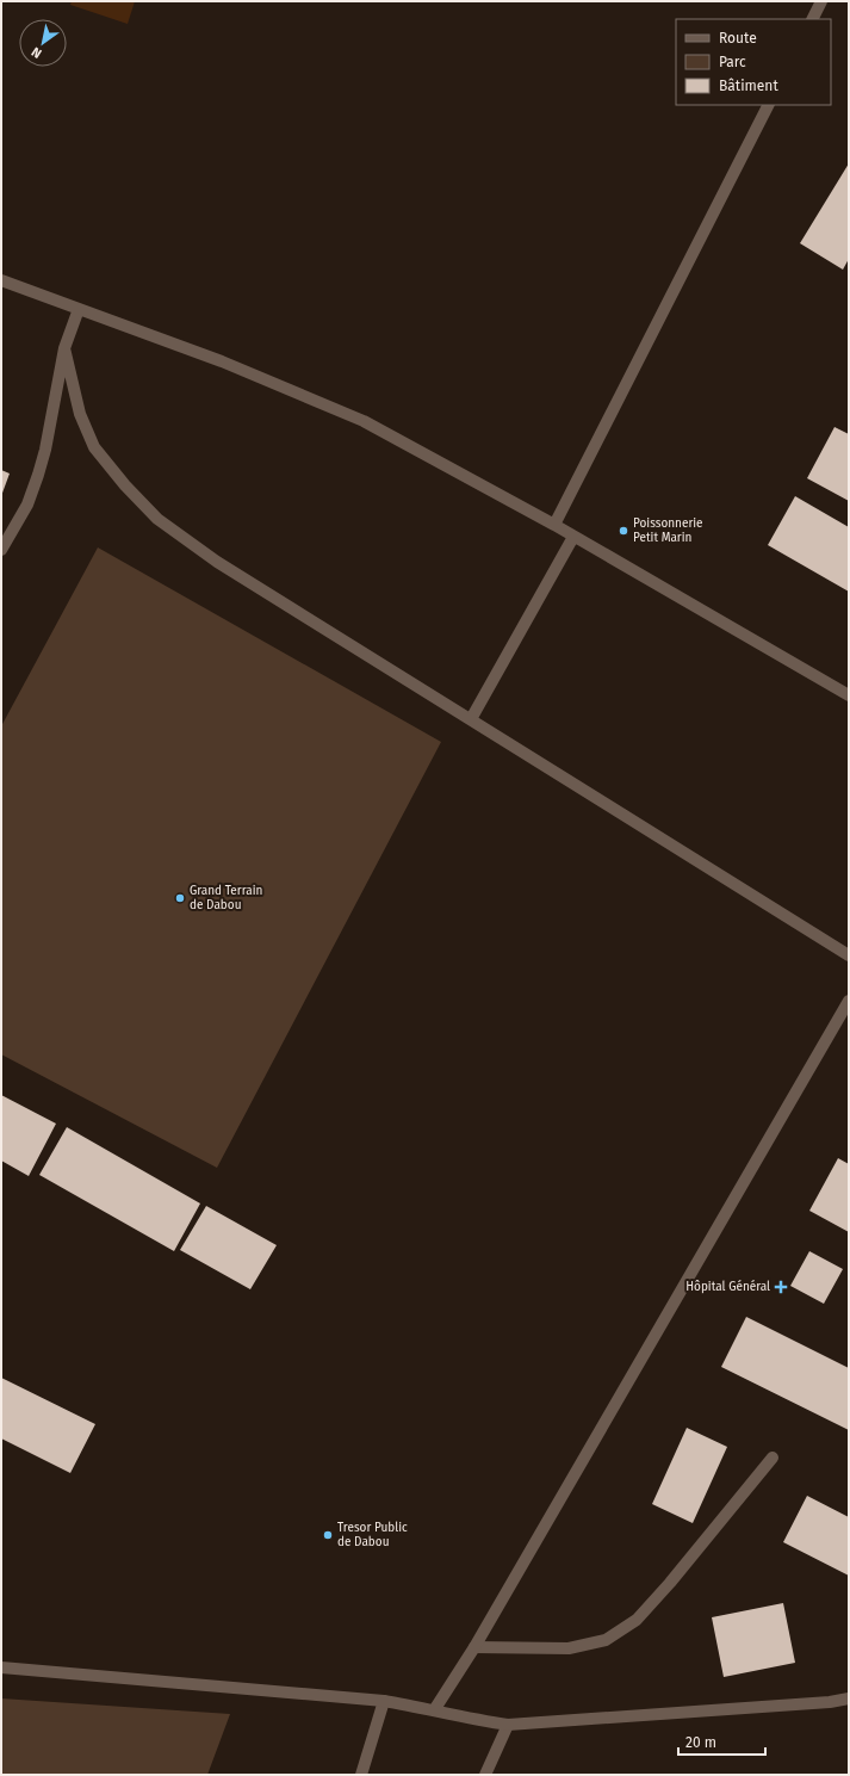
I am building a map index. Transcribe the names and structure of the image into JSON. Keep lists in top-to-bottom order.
{
  "places": {
    "other": ["Poissonnerie Petit Marin", "Grand Terrain de Dabou", "Tresor Public de Dabou"],
    "health": ["Hôpital Général"]
  },
  "legend": ["Route", "Parc", "Bâtiment"],
  "scale_bar": "20 m",
  "north": "bottom left"
}
